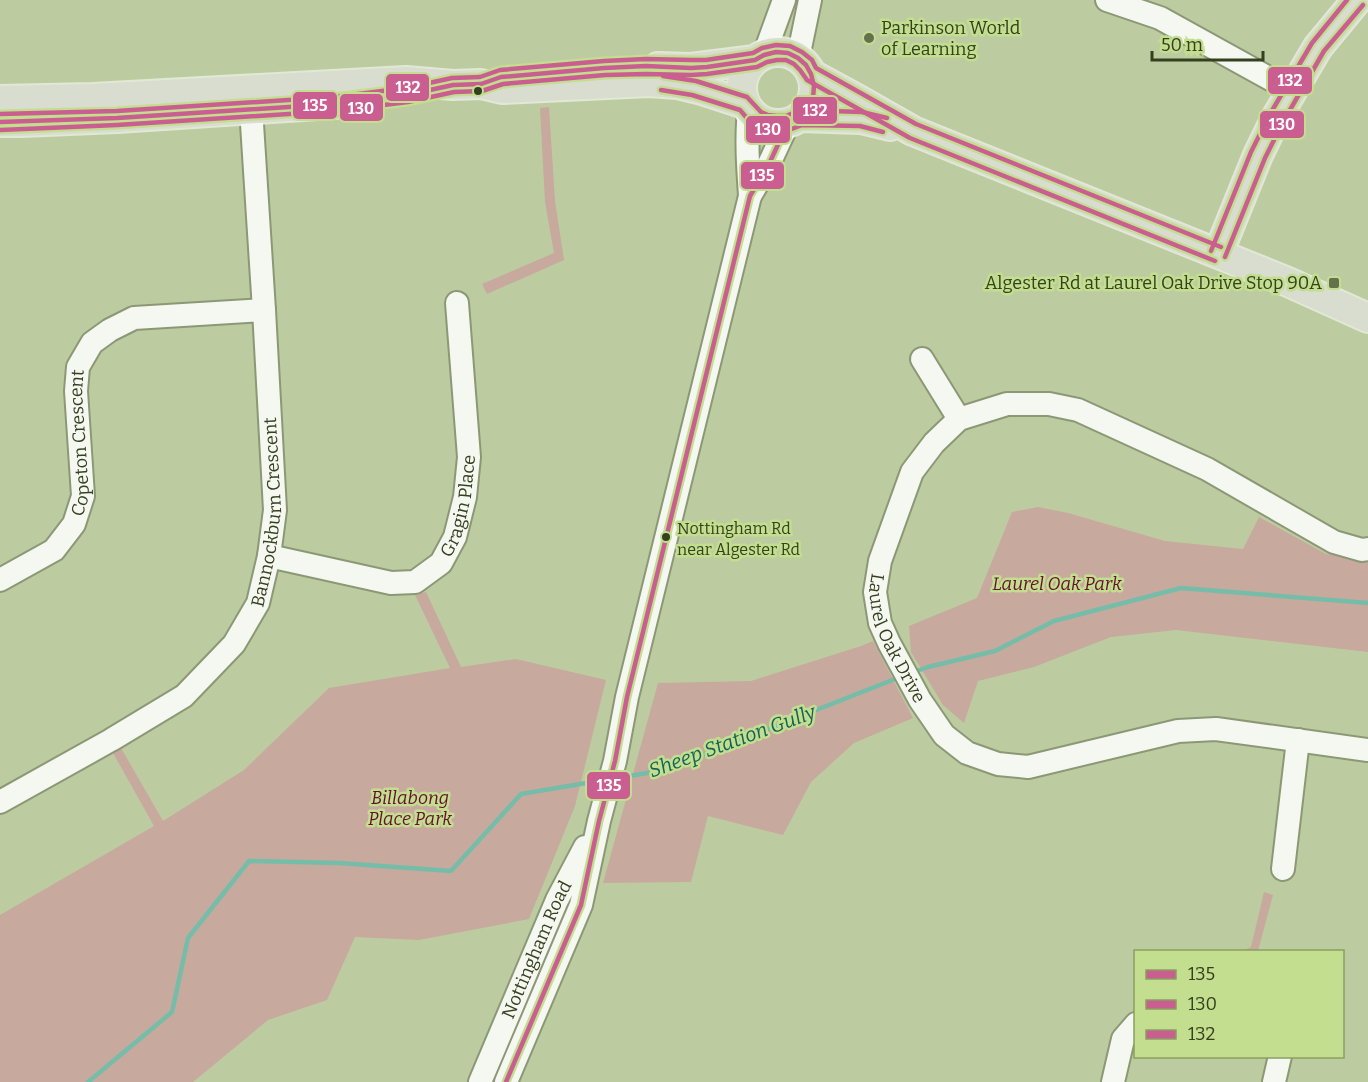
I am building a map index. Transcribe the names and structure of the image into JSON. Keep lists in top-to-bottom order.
{
  "streets": {
    "street": [
      "Copeton Crescent",
      "Gragin Place",
      "Bannockburn Crescent",
      "Laurel Oak Drive",
      "Nottingham Road"
    ]
  },
  "crossings": [
    ["Copeton Crescent", "Bannockburn Crescent"],
    ["Gragin Place", "Bannockburn Crescent"]
  ],
  "water": ["Sheep Station Gully"],
  "parks": ["Laurel Oak Park", "Billabong Place Park"],
  "places": {
    "other": ["Parkinson World of Learning", "Nottingham Rd near Algester Rd"],
    "transit": ["Algester Rd at Laurel Oak Drive Stop 90A"]
  },
  "lines": ["transit line 132", "transit line 130", "transit line 135"],
  "legend": ["135", "130", "132"],
  "scale_bar": "50 m"
}
